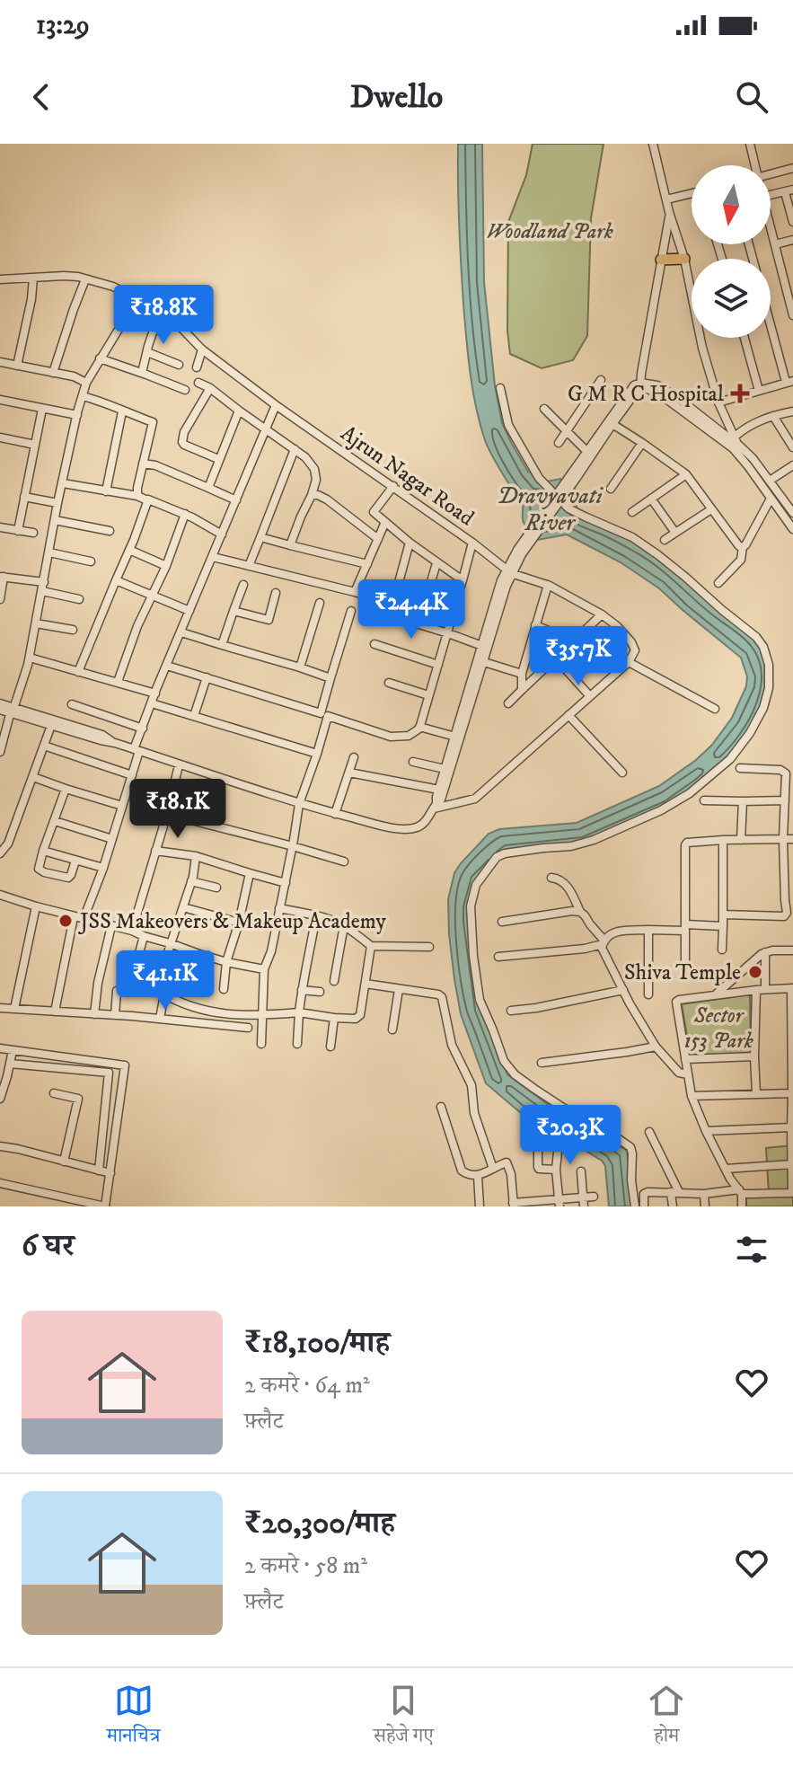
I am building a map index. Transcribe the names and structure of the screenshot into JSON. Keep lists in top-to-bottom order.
{
  "streets": {
    "street": ["Ajrun Nagar Road"]
  },
  "water": ["Dravyavati River"],
  "parks": ["Woodland Park", "Sector 153 Park"],
  "places": {
    "health": ["G M R C Hospital"],
    "other": ["JSS Makeovers & Makeup Academy", "Shiva Temple"]
  },
  "north": "bottom",
  "page": {
    "status": "13:29",
    "header": "Dwello",
    "price": [
      "₹18.8K",
      "₹24.4K",
      "₹35.7K",
      "₹18.1K",
      "₹41.1K",
      "₹20.3K"
    ],
    "heading": "6 घर",
    "list": [
      {
        "name": "₹18,100/माह",
        "note": "2 कमरे · 64 m² · फ़्लैट"
      },
      {
        "name": "₹20,300/माह",
        "note": "2 कमरे · 58 m² · फ़्लैट"
      }
    ],
    "tabs": ["मानचित्र", "सहेजे गए", "होम"]
  }
}
